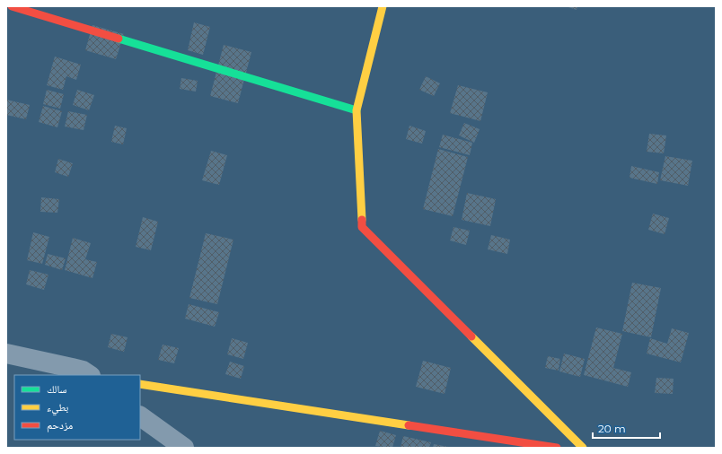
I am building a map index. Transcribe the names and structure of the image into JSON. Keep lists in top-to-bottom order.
{
  "legend": ["سالك", "بطيء", "مزدحم"],
  "scale_bar": "20 m"
}
